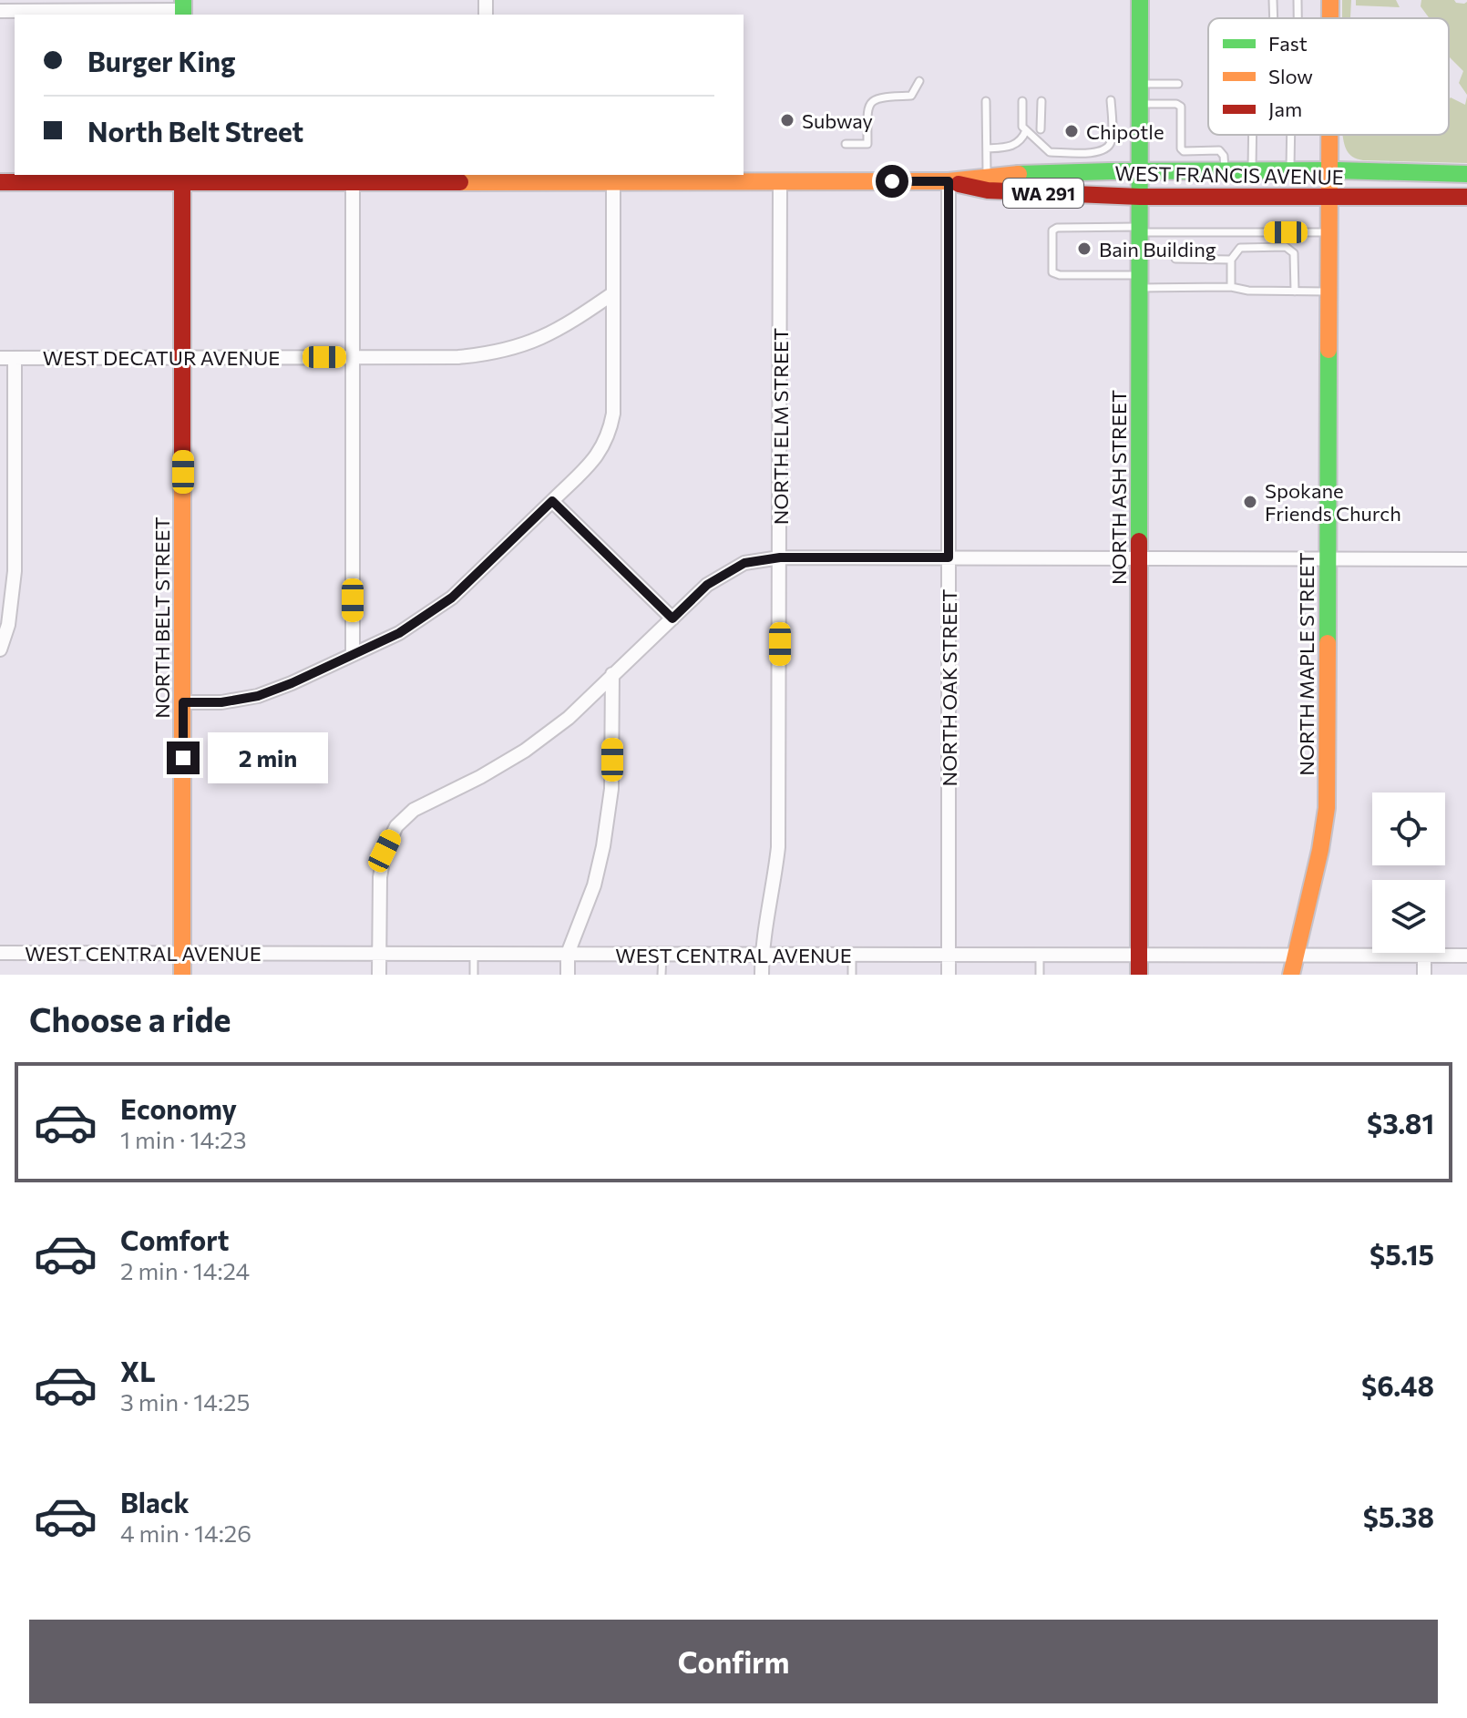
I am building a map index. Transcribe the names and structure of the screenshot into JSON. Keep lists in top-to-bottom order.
{
  "streets": {
    "main road": [
      "WEST FRANCIS AVENUE",
      "WA 291",
      "NORTH ASH STREET",
      "NORTH BELT STREET",
      "NORTH MAPLE STREET"
    ],
    "street": [
      "WEST DECATUR AVENUE",
      "NORTH ELM STREET",
      "NORTH OAK STREET",
      "WEST CENTRAL AVENUE"
    ]
  },
  "crossings": [
    ["WEST FRANCIS AVENUE", "NORTH ELM STREET"],
    ["WEST FRANCIS AVENUE", "NORTH ASH STREET"],
    ["WEST FRANCIS AVENUE", "NORTH BELT STREET"],
    ["WEST FRANCIS AVENUE", "NORTH MAPLE STREET"],
    ["WEST FRANCIS AVENUE", "NORTH OAK STREET"],
    ["WEST DECATUR AVENUE", "NORTH BELT STREET"],
    ["NORTH ELM STREET", "WEST CENTRAL AVENUE"],
    ["NORTH ASH STREET", "WEST CENTRAL AVENUE"],
    ["NORTH BELT STREET", "WEST CENTRAL AVENUE"],
    ["NORTH MAPLE STREET", "WEST CENTRAL AVENUE"],
    ["NORTH OAK STREET", "WEST CENTRAL AVENUE"]
  ],
  "places": [
    "Subway",
    "Chipotle",
    "Bain Building",
    "Spokane Friends Church"
  ],
  "legend": ["Fast", "Slow", "Jam"],
  "page": {
    "banner": ["Burger King", "North Belt Street"],
    "bubble": "2 min",
    "heading": "Choose a ride",
    "list": [
      {
        "name": "Economy",
        "note": "1 min · 14:23",
        "value": "$3.81"
      },
      {
        "name": "Comfort",
        "note": "2 min · 14:24",
        "value": "$5.15"
      },
      {
        "name": "XL",
        "note": "3 min · 14:25",
        "value": "$6.48"
      },
      {
        "name": "Black",
        "note": "4 min · 14:26",
        "value": "$5.38"
      }
    ],
    "buttons": "Confirm"
  }
}
